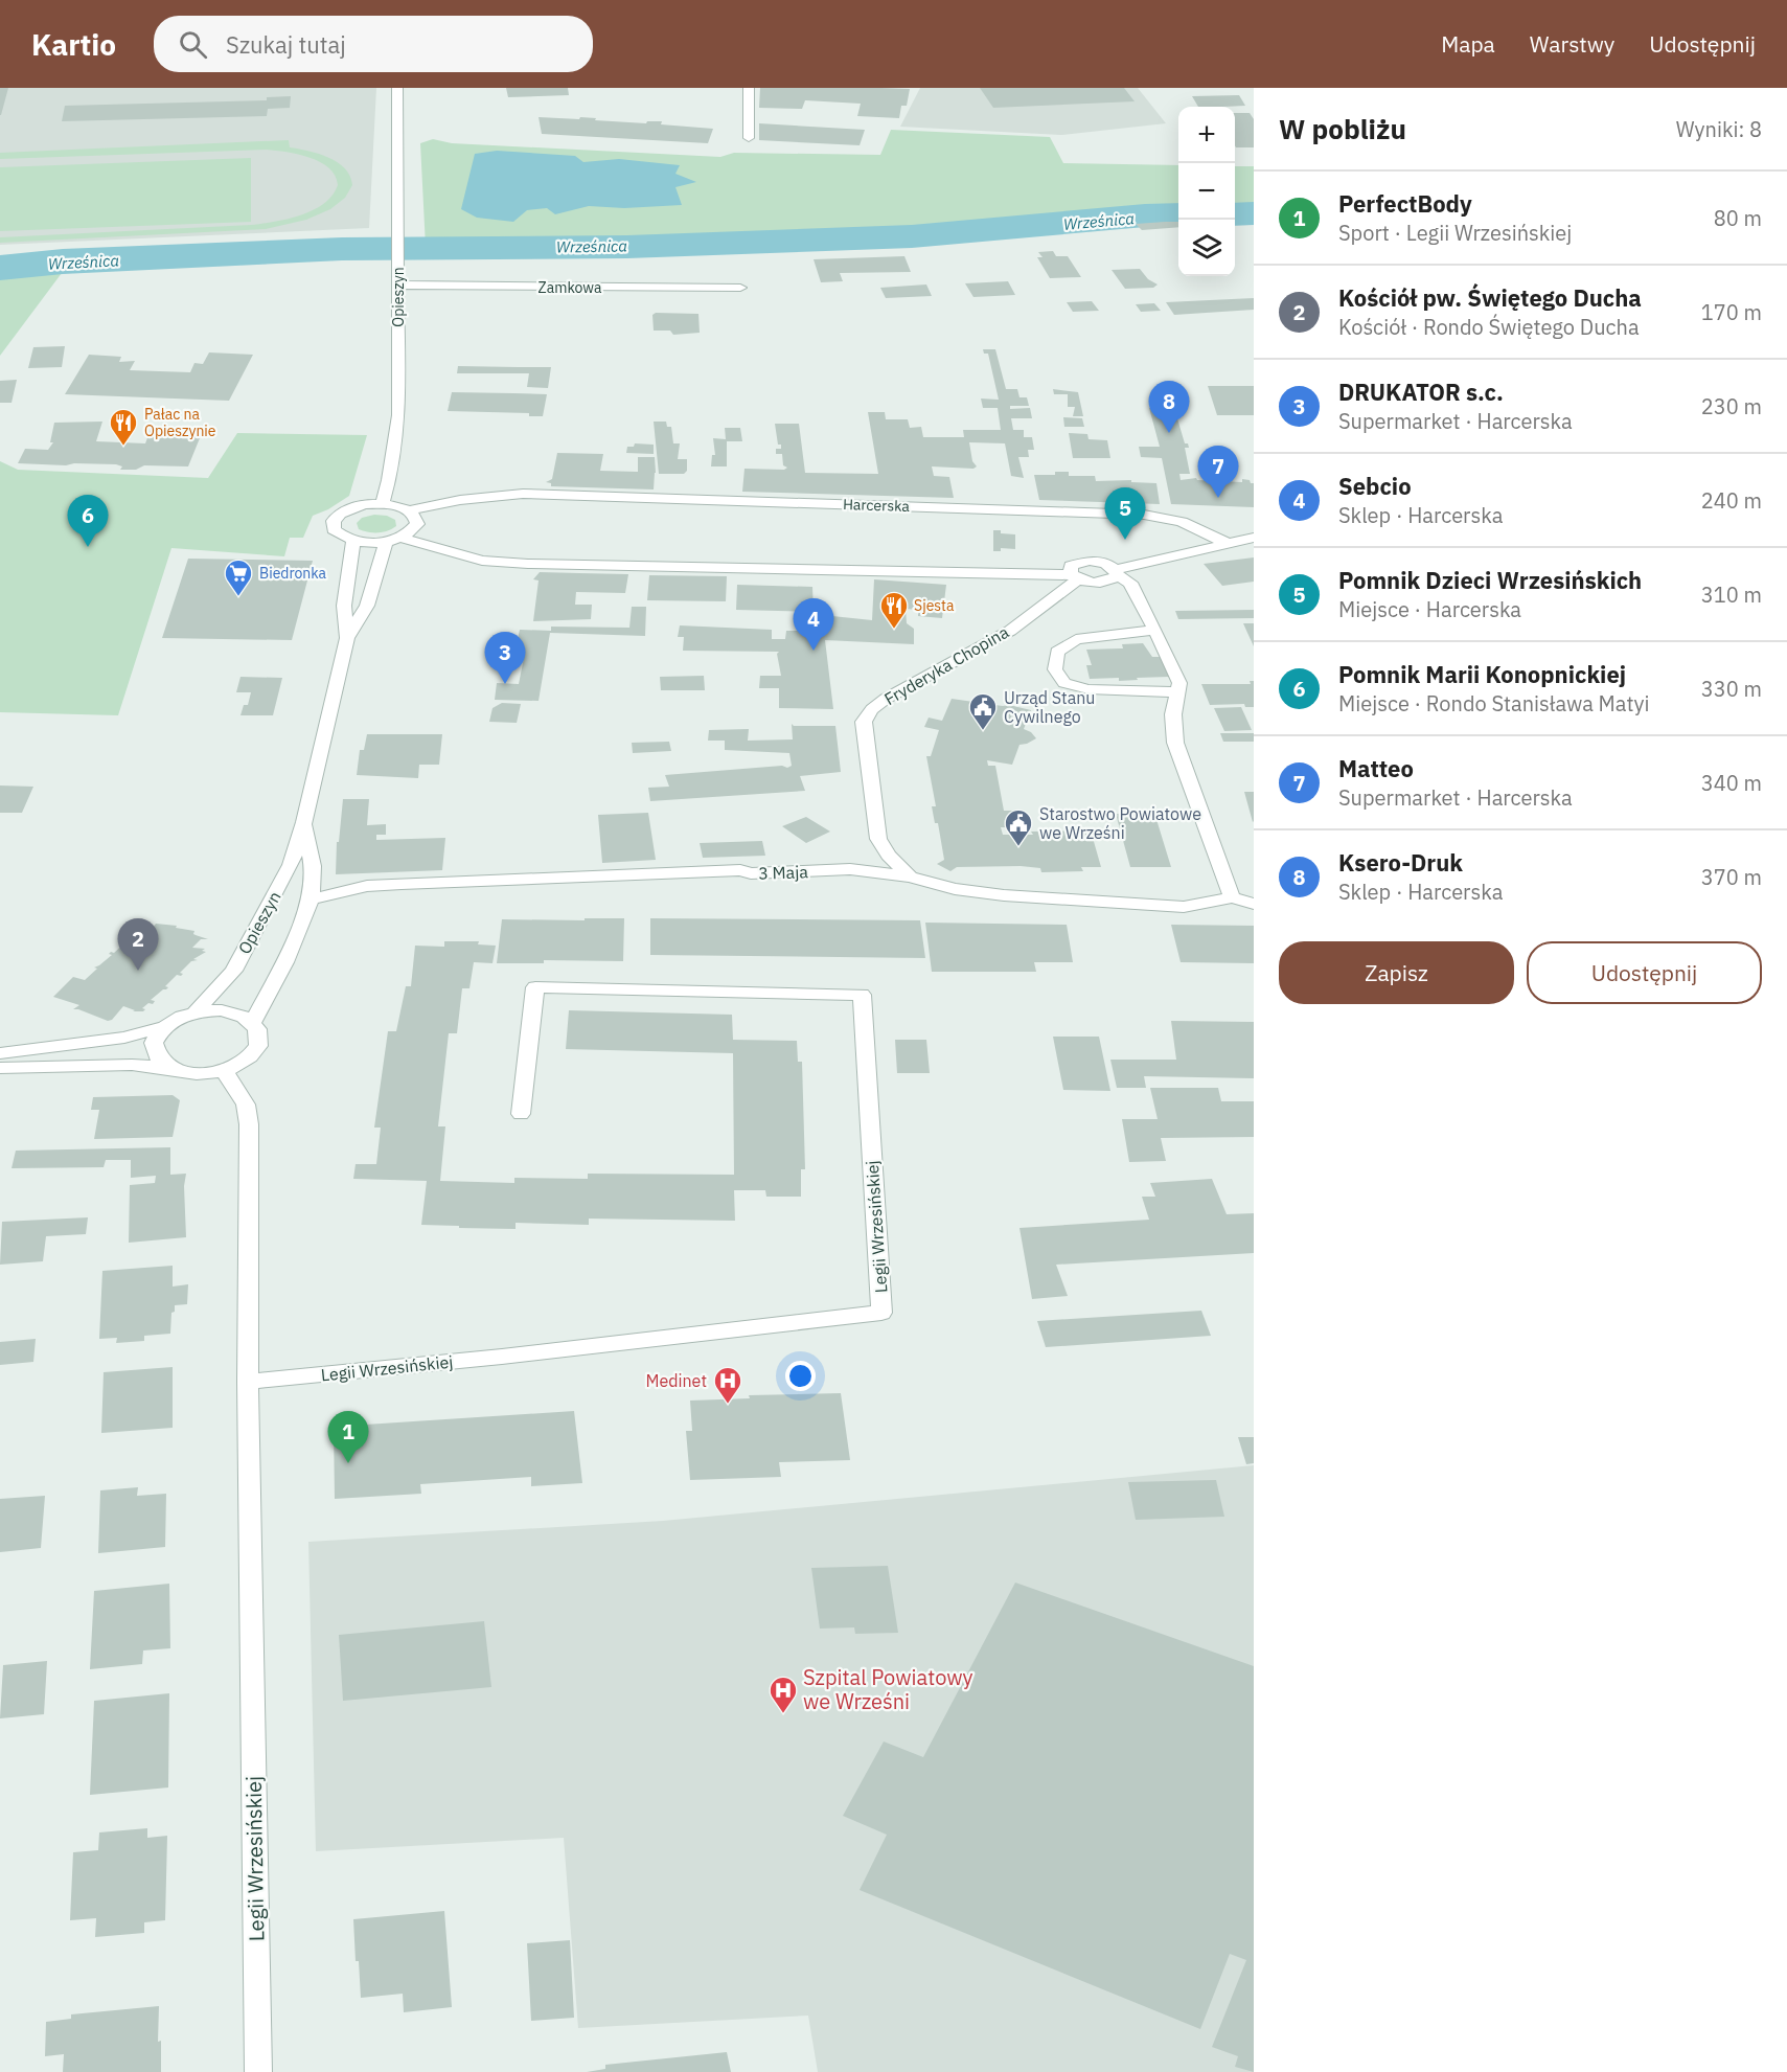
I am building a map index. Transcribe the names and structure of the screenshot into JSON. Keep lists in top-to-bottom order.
{
  "streets": {
    "street": [
      "Zamkowa",
      "Opieszyn",
      "Harcerska",
      "Fryderyka Chopina",
      "3 Maja",
      "Legii Wrzesińskiej"
    ]
  },
  "crossings": [
    ["Zamkowa", "Opieszyn"],
    ["Opieszyn", "3 Maja"],
    ["Opieszyn", "Legii Wrzesińskiej"],
    ["Fryderyka Chopina", "3 Maja"]
  ],
  "water": ["Wrześnica"],
  "places": {
    "restaurant": ["Pałac na Opieszynie", "Sjesta"],
    "supermarket": ["Biedronka"],
    "public building": ["Urząd Stanu Cywilnego", "Starostwo Powiatowe we Wrześni"],
    "hospital": ["Medinet", "Szpital Powiatowy we Wrześni"]
  },
  "page": {
    "header": "Kartio",
    "search": "Szukaj tutaj",
    "nav": ["Mapa", "Warstwy", "Udostępnij"],
    "heading": ["W pobliżu", "Wyniki: 8"],
    "map_buttons": ["+", "−"],
    "list": [
      {
        "mark": "1",
        "name": "PerfectBody",
        "note": "Sport · Legii Wrzesińskiej",
        "value": "80 m"
      },
      {
        "mark": "2",
        "name": "Kościół pw. Świętego Ducha",
        "note": "Kościół · Rondo Świętego Ducha",
        "value": "170 m"
      },
      {
        "mark": "3",
        "name": "DRUKATOR s.c.",
        "note": "Supermarket · Harcerska",
        "value": "230 m"
      },
      {
        "mark": "4",
        "name": "Sebcio",
        "note": "Sklep · Harcerska",
        "value": "240 m"
      },
      {
        "mark": "5",
        "name": "Pomnik Dzieci Wrzesińskich",
        "note": "Miejsce · Harcerska",
        "value": "310 m"
      },
      {
        "mark": "6",
        "name": "Pomnik Marii Konopnickiej",
        "note": "Miejsce · Rondo Stanisława Matyi",
        "value": "330 m"
      },
      {
        "mark": "7",
        "name": "Matteo",
        "note": "Supermarket · Harcerska",
        "value": "340 m"
      },
      {
        "mark": "8",
        "name": "Ksero-Druk",
        "note": "Sklep · Harcerska",
        "value": "370 m"
      }
    ],
    "pins": [
      "8",
      "7",
      "5",
      "6",
      "4",
      "3",
      "2",
      "1"
    ],
    "buttons": ["Zapisz", "Udostępnij"]
  }
}
